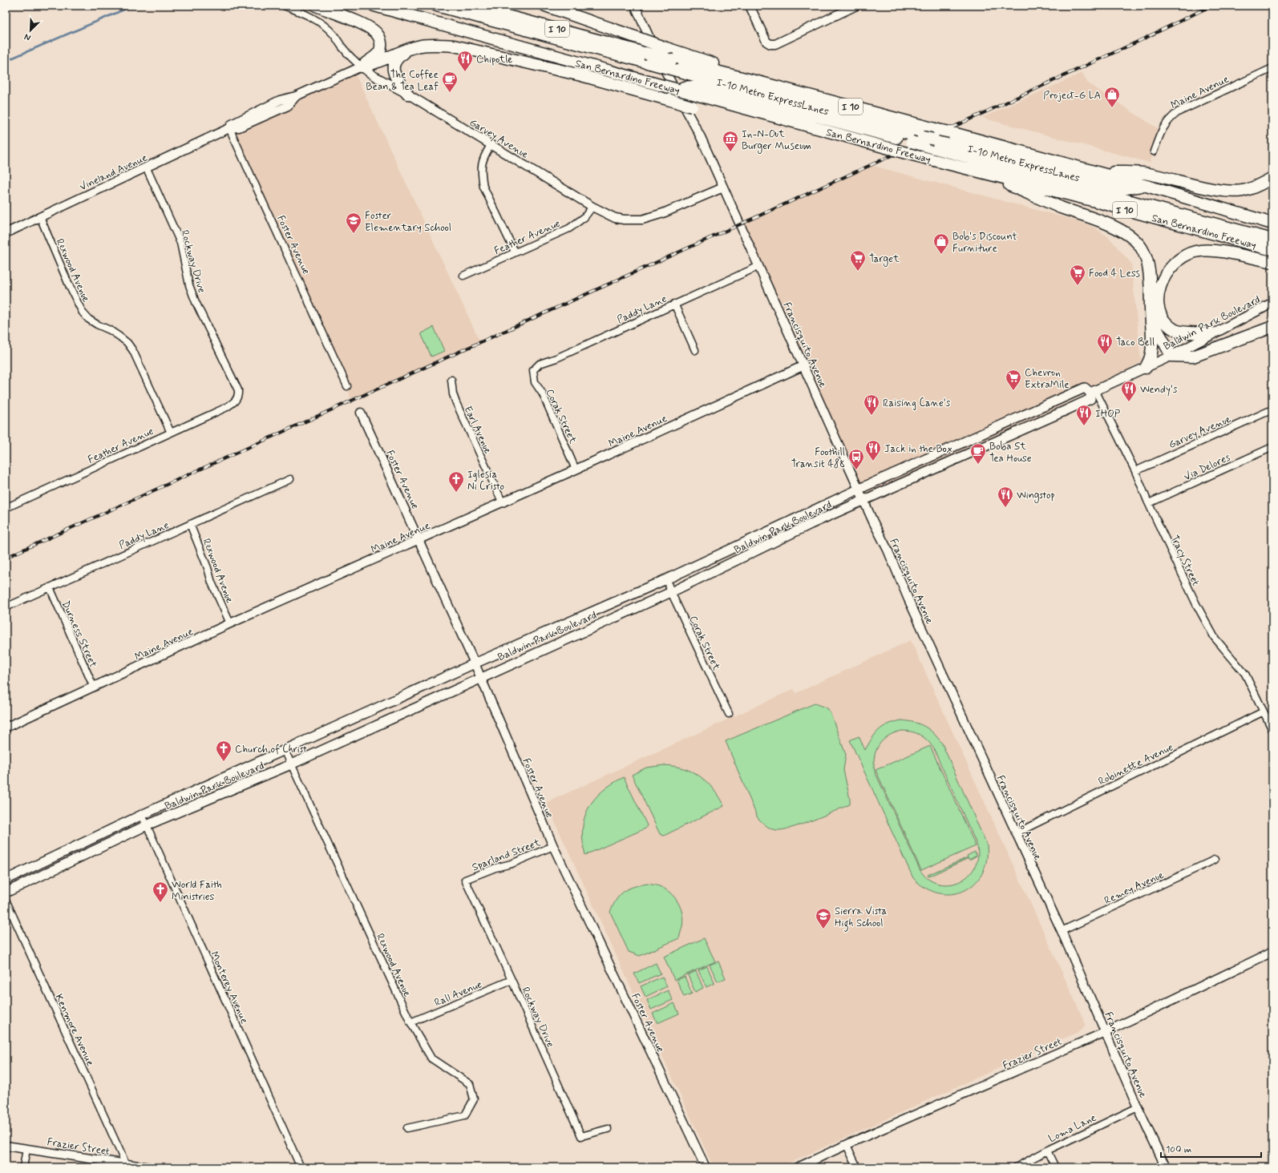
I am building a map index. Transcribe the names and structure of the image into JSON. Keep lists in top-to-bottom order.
{
  "streets": {
    "highway": ["I 10", "San Bernardino Freeway", "I-10 Metro ExpressLanes"],
    "main road": ["Baldwin Park Boulevard"],
    "street": [
      "Maine Avenue",
      "Garvey Avenue",
      "Vineland Avenue",
      "Feather Avenue",
      "Foster Avenue",
      "Rockway Drive",
      "Rexwood Avenue",
      "Paddy Lane",
      "Francisquito Avenue",
      "Corak Street",
      "Earl Avenue",
      "Via Delores",
      "Tracy Street",
      "Durness Street",
      "Robinette Avenue",
      "Sparland Street",
      "Remey Avenue",
      "Monterey Avenue",
      "Rall Avenue",
      "Kenmore Avenue",
      "Frazier Street",
      "Loma Lane"
    ]
  },
  "crossings": [
    ["I 10", "I-10 Metro ExpressLanes"],
    ["San Bernardino Freeway", "I-10 Metro ExpressLanes"],
    ["Maine Avenue", "Foster Avenue"],
    ["Maine Avenue", "Rexwood Avenue"],
    ["Maine Avenue", "Francisquito Avenue"],
    ["Maine Avenue", "Corak Street"],
    ["Maine Avenue", "Earl Avenue"],
    ["Maine Avenue", "Durness Street"],
    ["Garvey Avenue", "Vineland Avenue"],
    ["Garvey Avenue", "Feather Avenue"],
    ["Garvey Avenue", "Francisquito Avenue"],
    ["Garvey Avenue", "Tracy Street"],
    ["Vineland Avenue", "Foster Avenue"],
    ["Vineland Avenue", "Rockway Drive"],
    ["Vineland Avenue", "Rexwood Avenue"],
    ["Feather Avenue", "Rockway Drive"],
    ["Feather Avenue", "Rexwood Avenue"],
    ["Foster Avenue", "Baldwin Park Boulevard"],
    ["Foster Avenue", "Sparland Street"],
    ["Rockway Drive", "Sparland Street"],
    ["Rockway Drive", "Rall Avenue"],
    ["Rexwood Avenue", "Paddy Lane"],
    ["Rexwood Avenue", "Baldwin Park Boulevard"],
    ["Rexwood Avenue", "Rall Avenue"],
    ["Paddy Lane", "Francisquito Avenue"],
    ["Paddy Lane", "Corak Street"],
    ["Paddy Lane", "Durness Street"],
    ["Baldwin Park Boulevard", "Francisquito Avenue"],
    ["Baldwin Park Boulevard", "Corak Street"],
    ["Baldwin Park Boulevard", "Tracy Street"],
    ["Baldwin Park Boulevard", "Monterey Avenue"],
    ["Francisquito Avenue", "Robinette Avenue"],
    ["Francisquito Avenue", "Remey Avenue"],
    ["Francisquito Avenue", "Frazier Street"],
    ["Francisquito Avenue", "Loma Lane"],
    ["Via Delores", "Tracy Street"],
    ["Tracy Street", "Robinette Avenue"],
    ["Kenmore Avenue", "Frazier Street"]
  ],
  "places": {
    "restaurant": [
      "Chipotle",
      "Taco Bell",
      "Wendy's",
      "Raising Cane's",
      "IHOP",
      "Jack in the Box",
      "Wingstop"
    ],
    "cafe": ["The Coffee Bean & Tea Leaf", "Boba St Tea House"],
    "shop": ["Project-G LA", "Bob's Discount Furniture"],
    "museum": ["In-N-Out Burger Museum"],
    "school or university": ["Foster Elementary School", "Sierra Vista High School"],
    "supermarket": ["Target", "Food 4 Less", "Chevron ExtraMile"],
    "bus stop": ["Foothill Transit 488"],
    "church": ["Iglesia Ni Cristo", "Church of Christ", "World Faith Ministries"]
  },
  "scale_bar": "100 m",
  "north": "bottom left"
}
